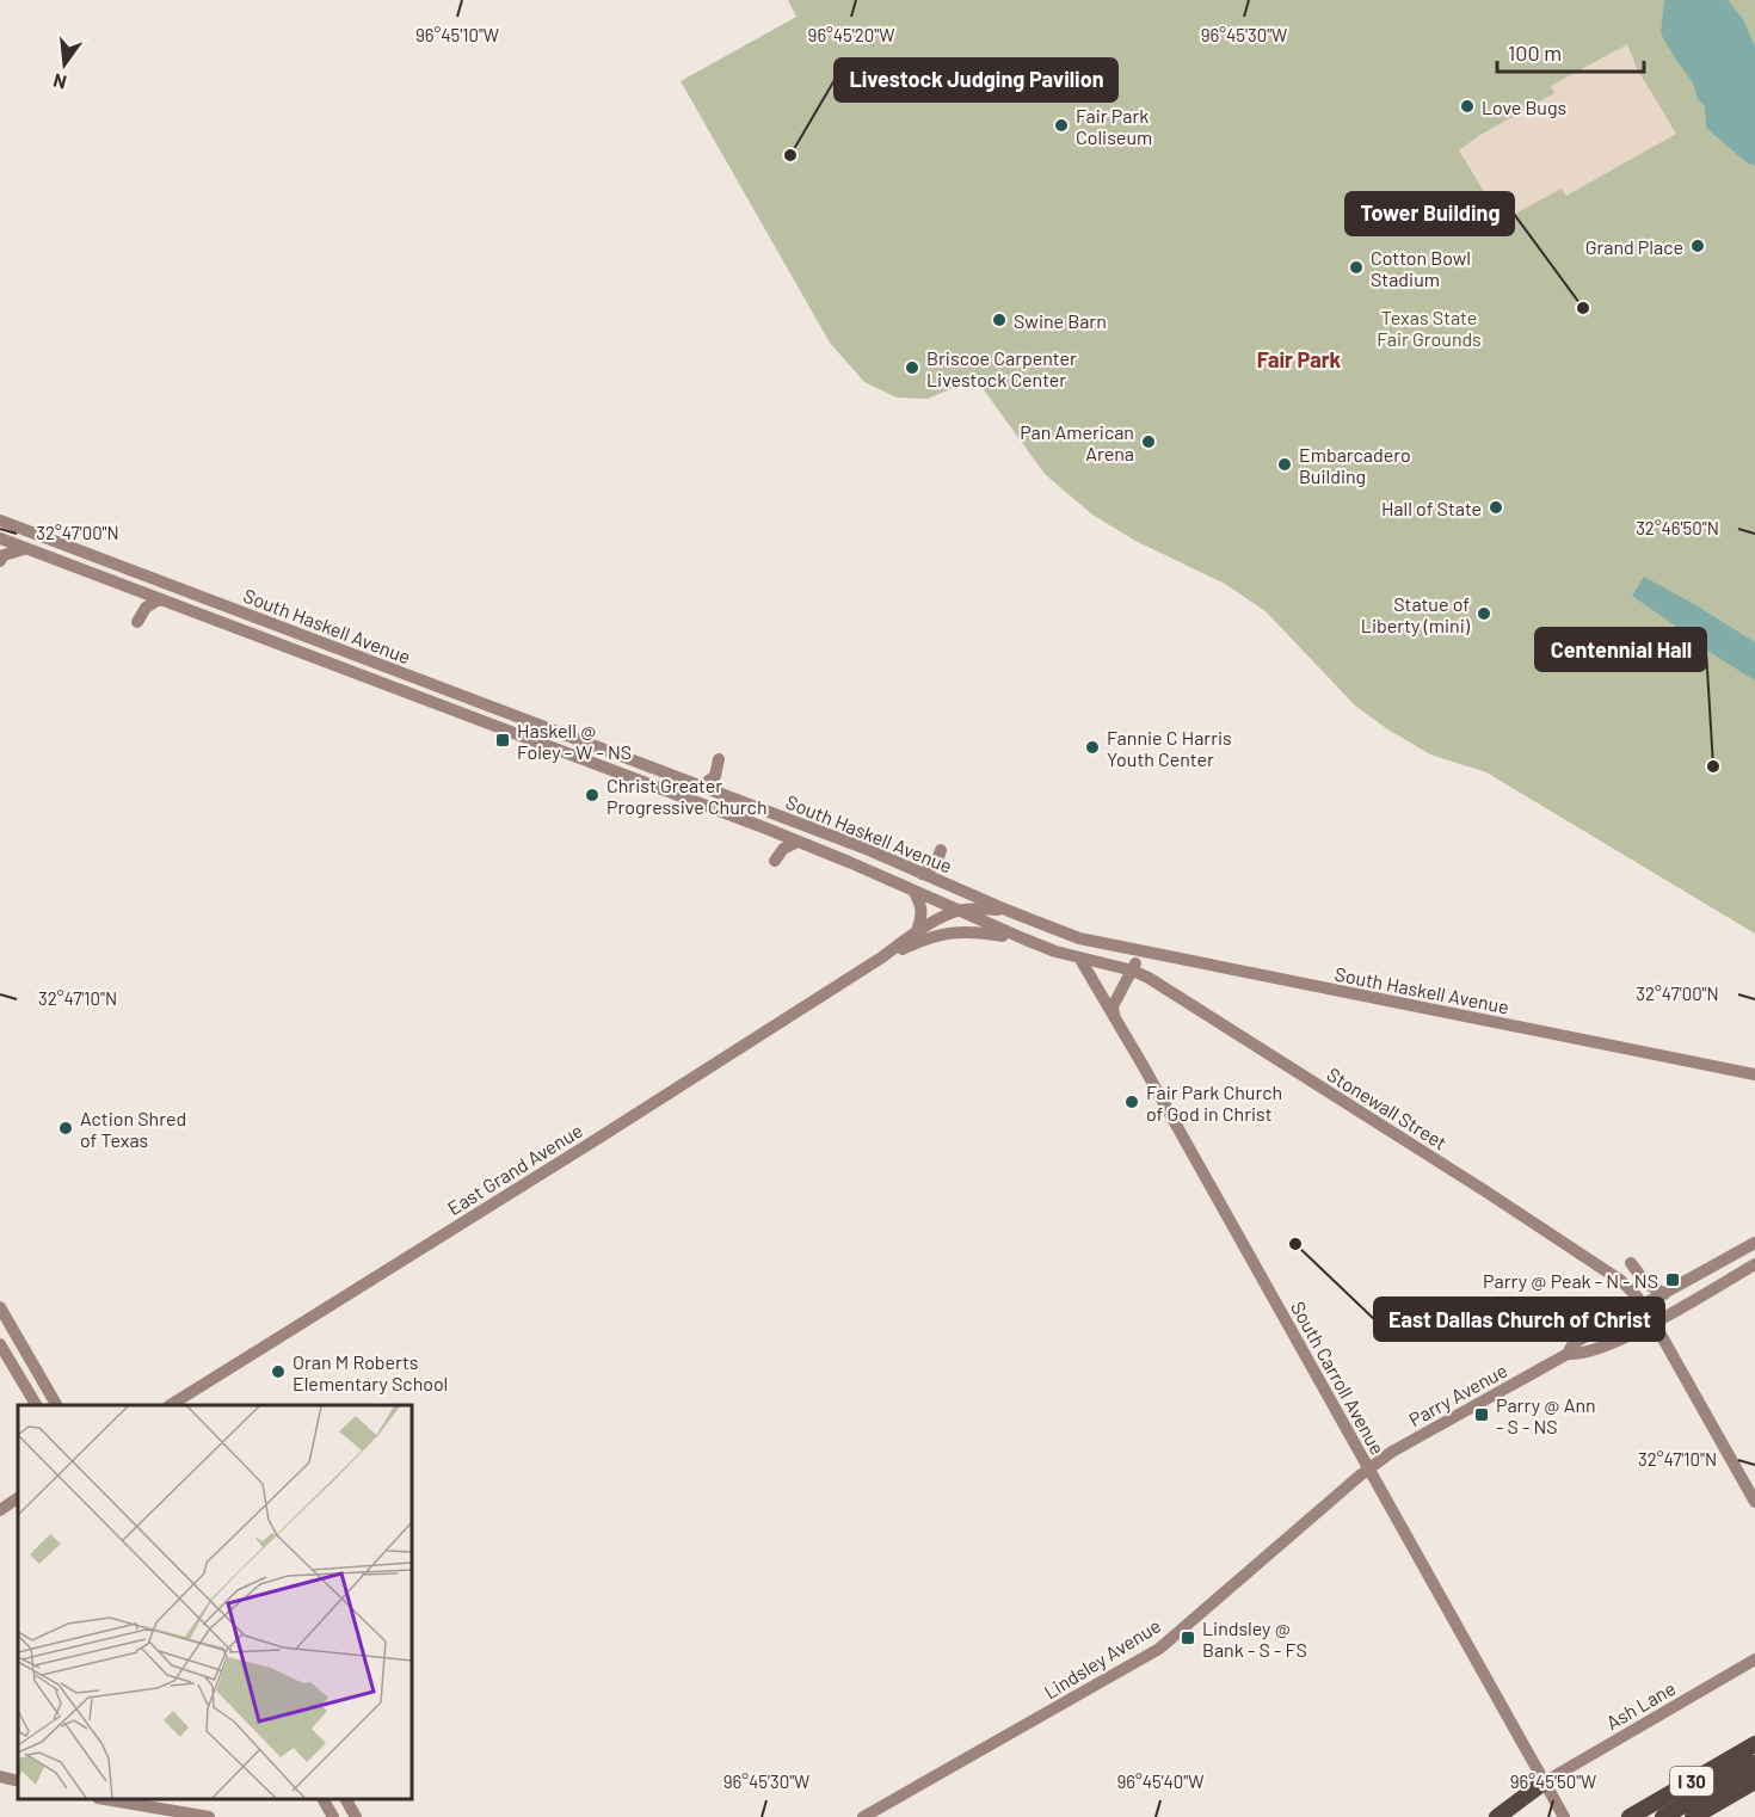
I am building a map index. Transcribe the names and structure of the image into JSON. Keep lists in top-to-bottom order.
{
  "streets": {
    "highway": ["I 30"],
    "main road": [
      "South Haskell Avenue",
      "Stonewall Street",
      "East Grand Avenue",
      "South Carroll Avenue",
      "Parry Avenue",
      "Lindsley Avenue",
      "Ash Lane"
    ]
  },
  "crossings": [
    ["South Haskell Avenue", "Stonewall Street"],
    ["South Haskell Avenue", "East Grand Avenue"],
    ["South Haskell Avenue", "South Carroll Avenue"],
    ["Stonewall Street", "South Carroll Avenue"],
    ["Stonewall Street", "Parry Avenue"],
    ["South Carroll Avenue", "Parry Avenue"],
    ["South Carroll Avenue", "Lindsley Avenue"],
    ["South Carroll Avenue", "Ash Lane"],
    ["Parry Avenue", "Lindsley Avenue"]
  ],
  "districts": ["Fair Park"],
  "parks": ["Texas State Fair Grounds"],
  "places": {
    "other": [
      "Love Bugs",
      "Fair Park Coliseum",
      "Livestock Judging Pavilion",
      "Grand Place",
      "Cotton Bowl Stadium",
      "Tower Building",
      "Swine Barn",
      "Briscoe Carpenter Livestock Center",
      "Pan American Arena",
      "Embarcadero Building",
      "Hall of State",
      "Statue of Liberty (mini)",
      "Fannie C Harris Youth Center",
      "Centennial Hall",
      "Christ Greater Progressive Church",
      "Fair Park Church of God in Christ",
      "Action Shred of Texas",
      "East Dallas Church of Christ",
      "Oran M Roberts Elementary School"
    ],
    "transit": [
      "Haskell @ Foley - W - NS",
      "Parry @ Peak - N - NS",
      "Parry @ Ann - S - NS",
      "Lindsley @ Bank - S - FS"
    ]
  },
  "scale_bar": "100 m",
  "north": "bottom",
  "coordinates": [
    "96°45'10\"W",
    "96°45'20\"W",
    "96°45'30\"W",
    "32°46'50\"N",
    "32°47'00\"N",
    "32°47'10\"N",
    "96°45'40\"W",
    "96°45'50\"W"
  ]
}
